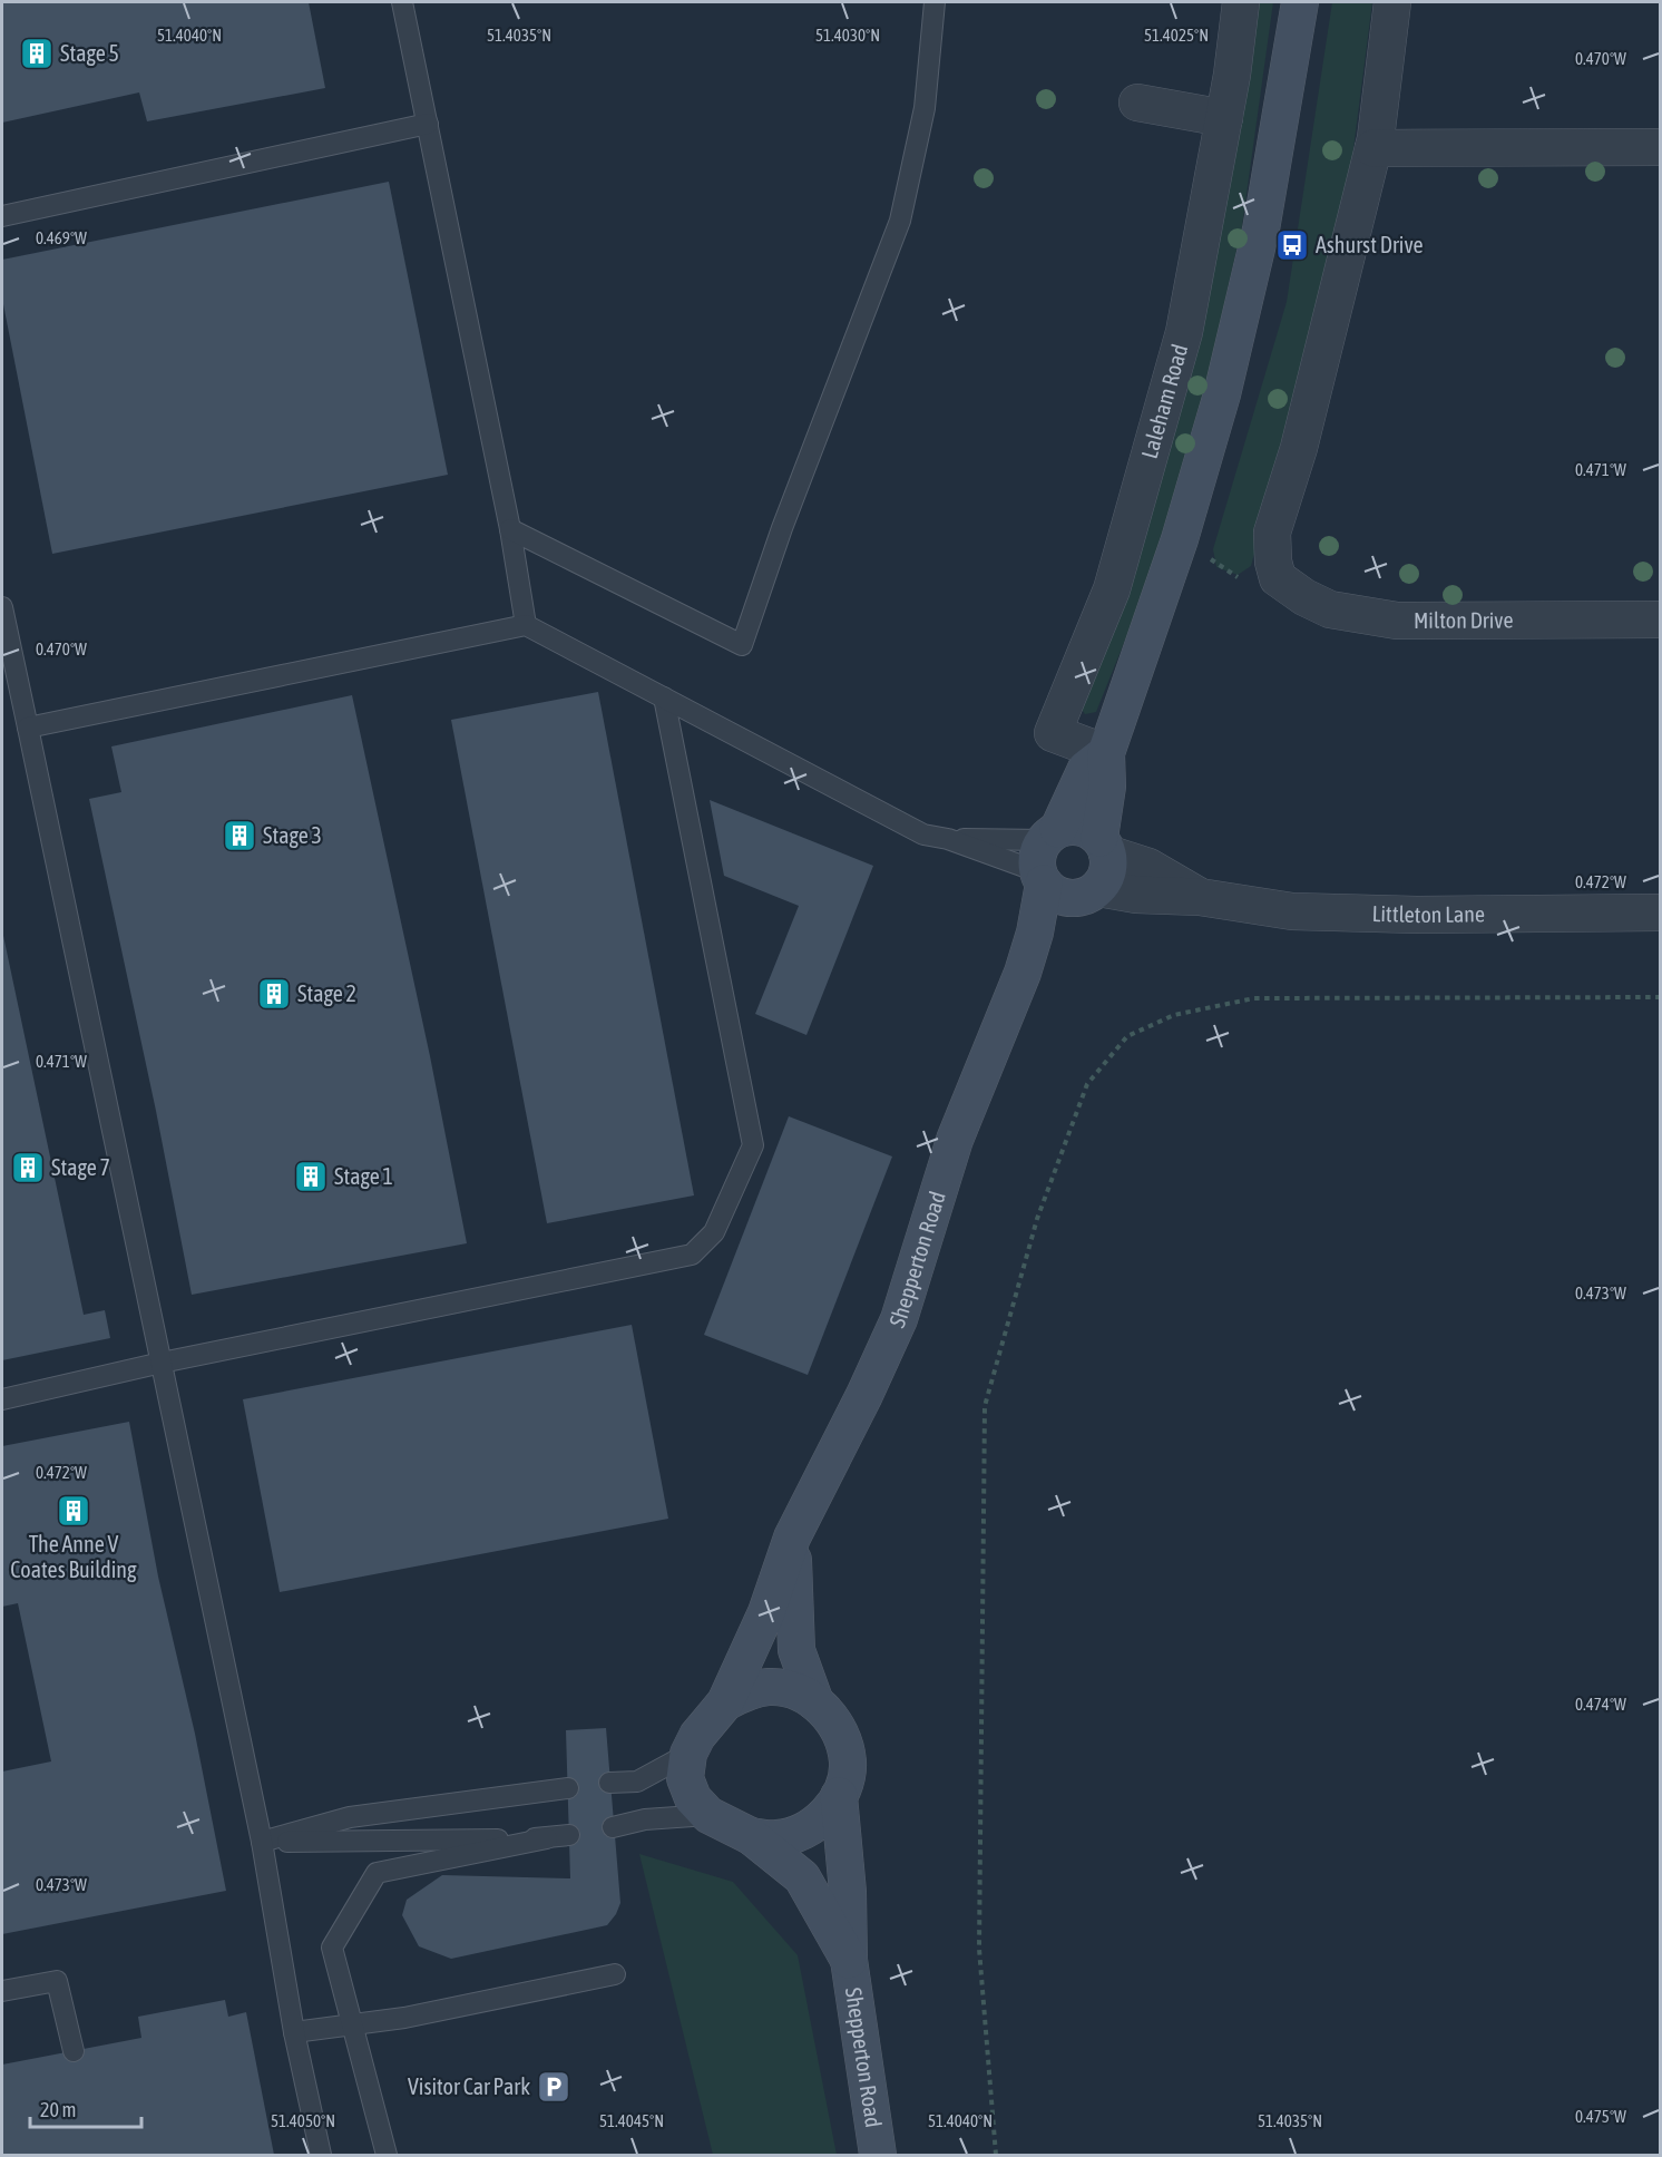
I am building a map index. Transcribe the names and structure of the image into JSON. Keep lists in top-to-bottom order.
{
  "streets": {
    "main road": ["Shepperton Road"],
    "street": ["Laleham Road", "Milton Drive", "Littleton Lane"]
  },
  "crossings": [
    ["Littleton Lane", "Shepperton Road"]
  ],
  "places": {
    "building": [
      "Stage 5",
      "Stage 3",
      "Stage 2",
      "Stage 7",
      "Stage 1",
      "The Anne V Coates Building"
    ],
    "bus stop": ["Ashurst Drive"],
    "parking": ["Visitor Car Park"]
  },
  "scale_bar": "20 m",
  "coordinates": [
    "51.4040°N",
    "51.4035°N",
    "51.4030°N",
    "51.4025°N",
    "0.470°W",
    "0.469°W",
    "0.471°W",
    "0.472°W",
    "0.473°W",
    "0.474°W",
    "0.475°W",
    "51.4050°N",
    "51.4045°N"
  ]
}
